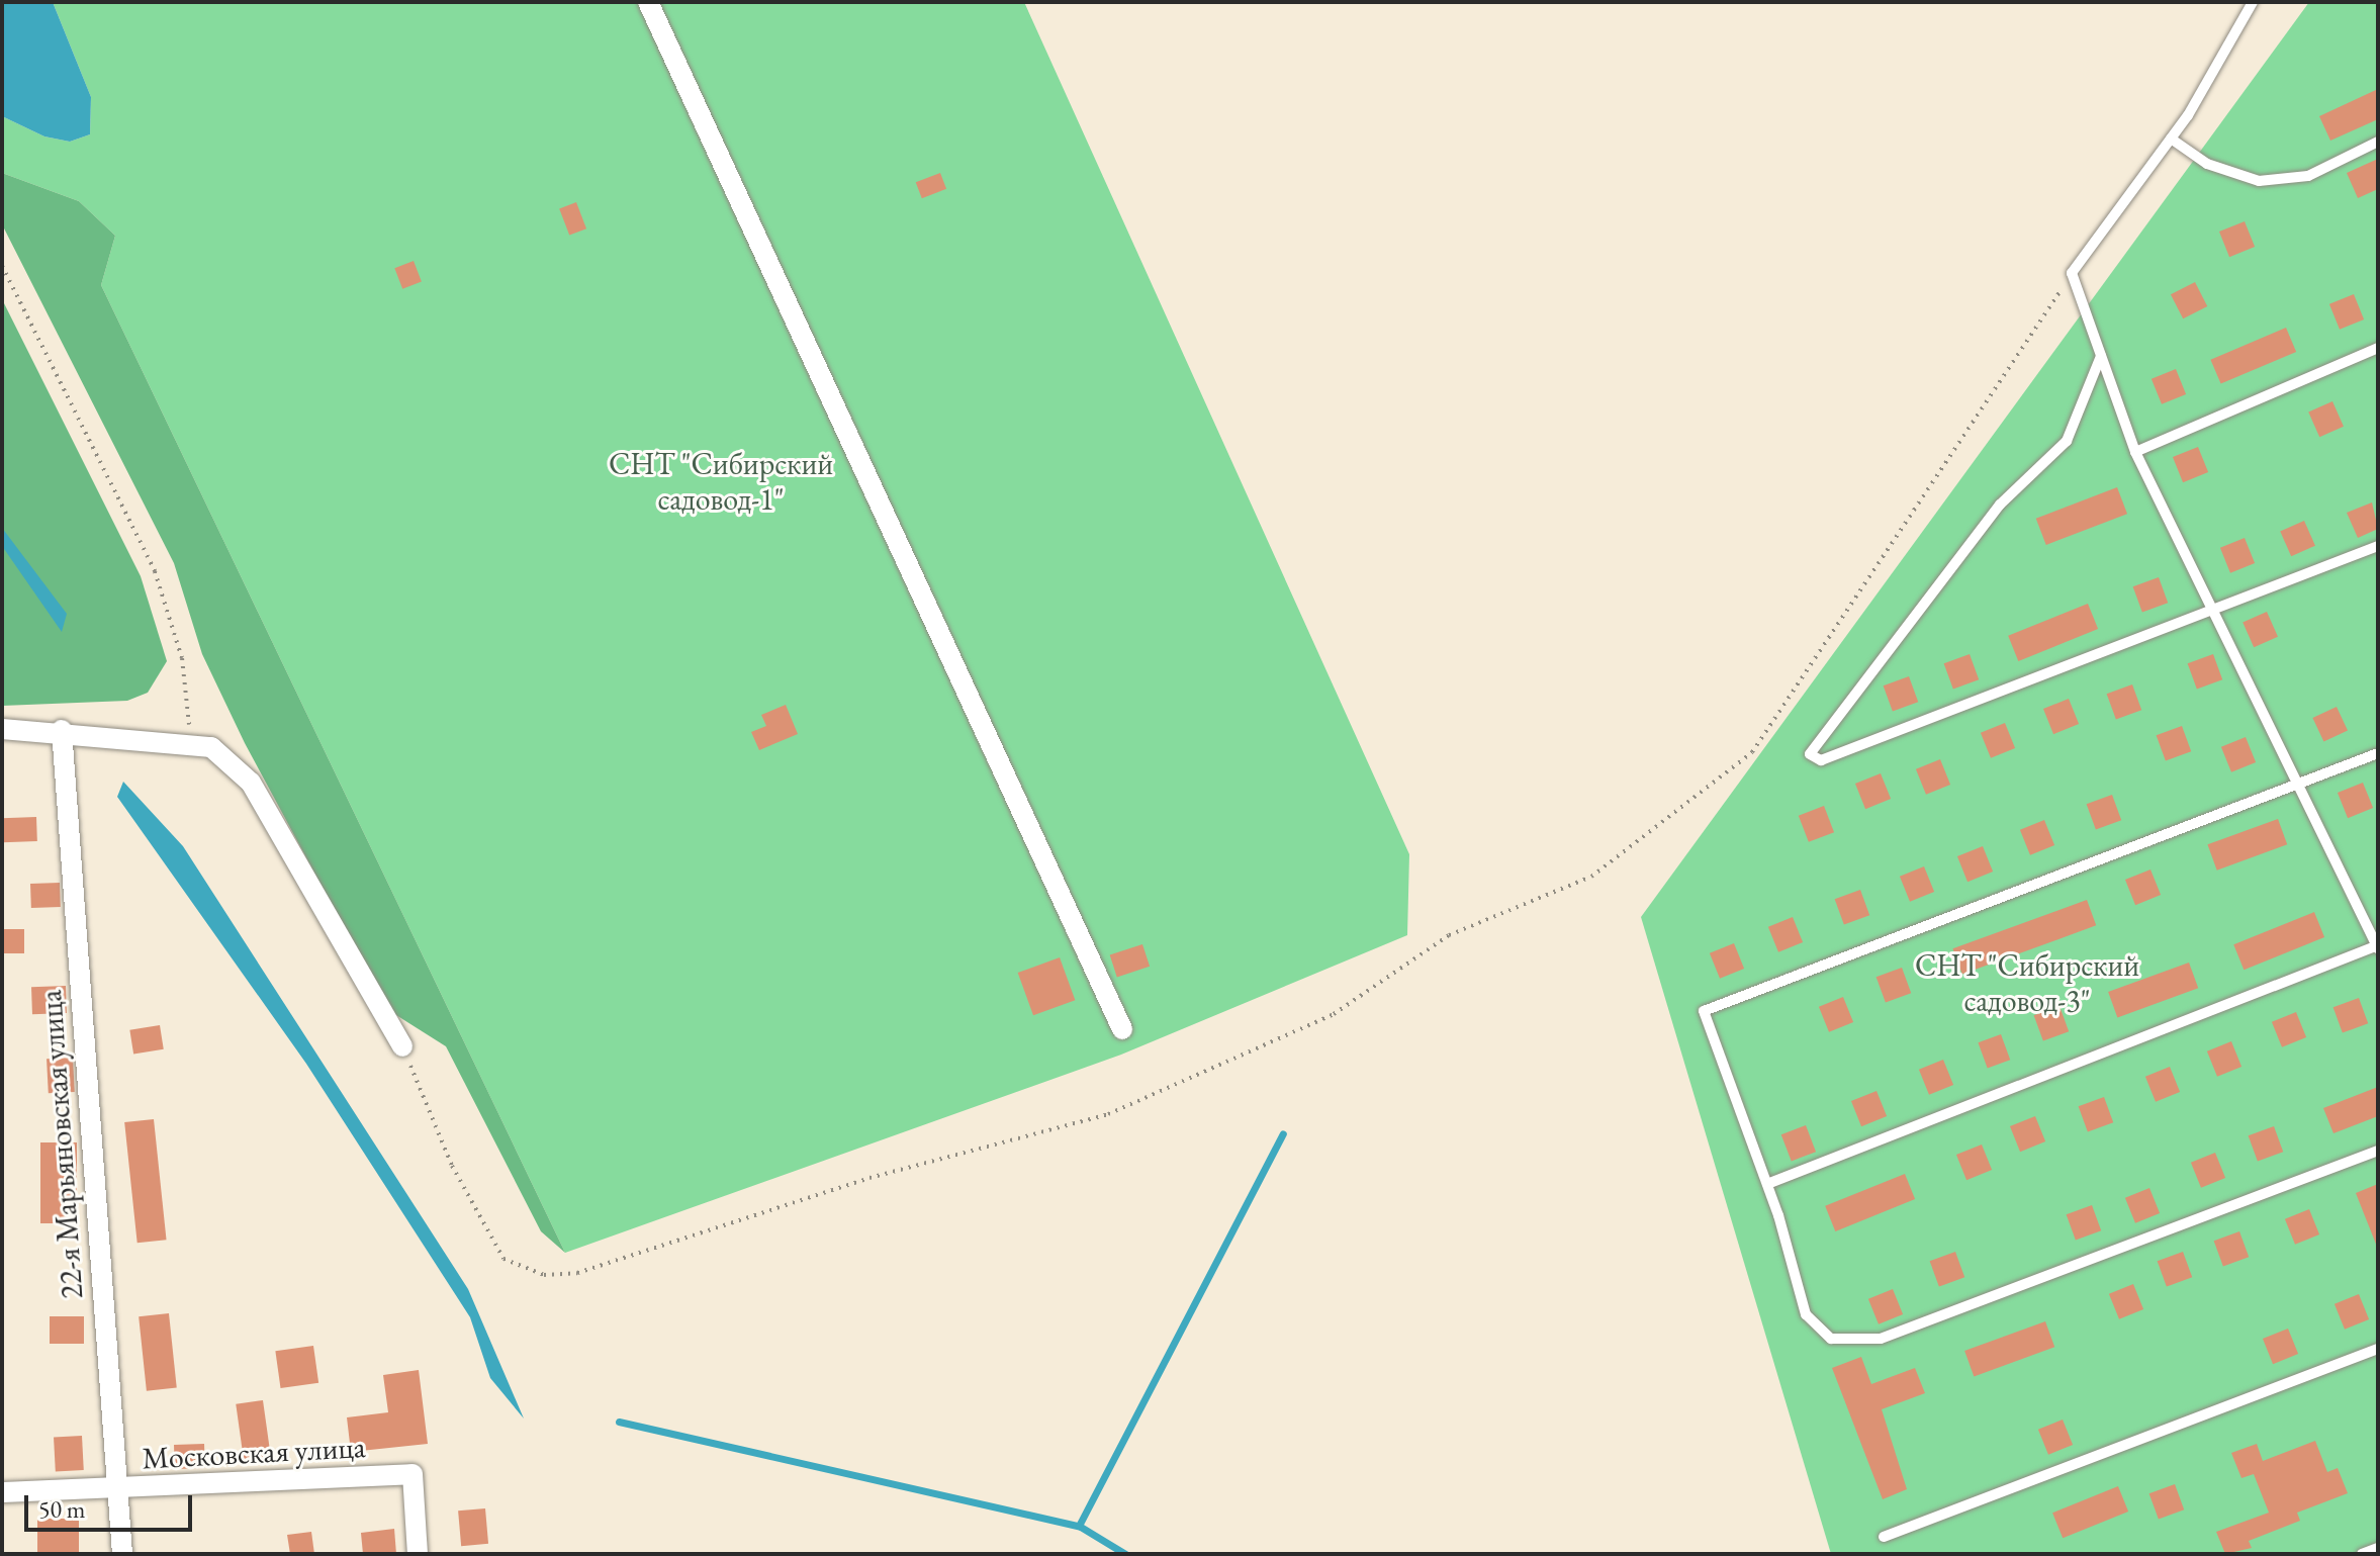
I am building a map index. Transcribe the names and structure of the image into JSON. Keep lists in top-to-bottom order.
{
  "streets": {
    "street": ["22-я Марьяновская улица", "Московская улица"]
  },
  "crossings": [
    ["22-я Марьяновская улица", "Московская улица"]
  ],
  "parks": ["СНТ \"Сибирский садовод-1\"", "СНТ \"Сибирский садовод-3\""],
  "scale_bar": "50 m"
}
